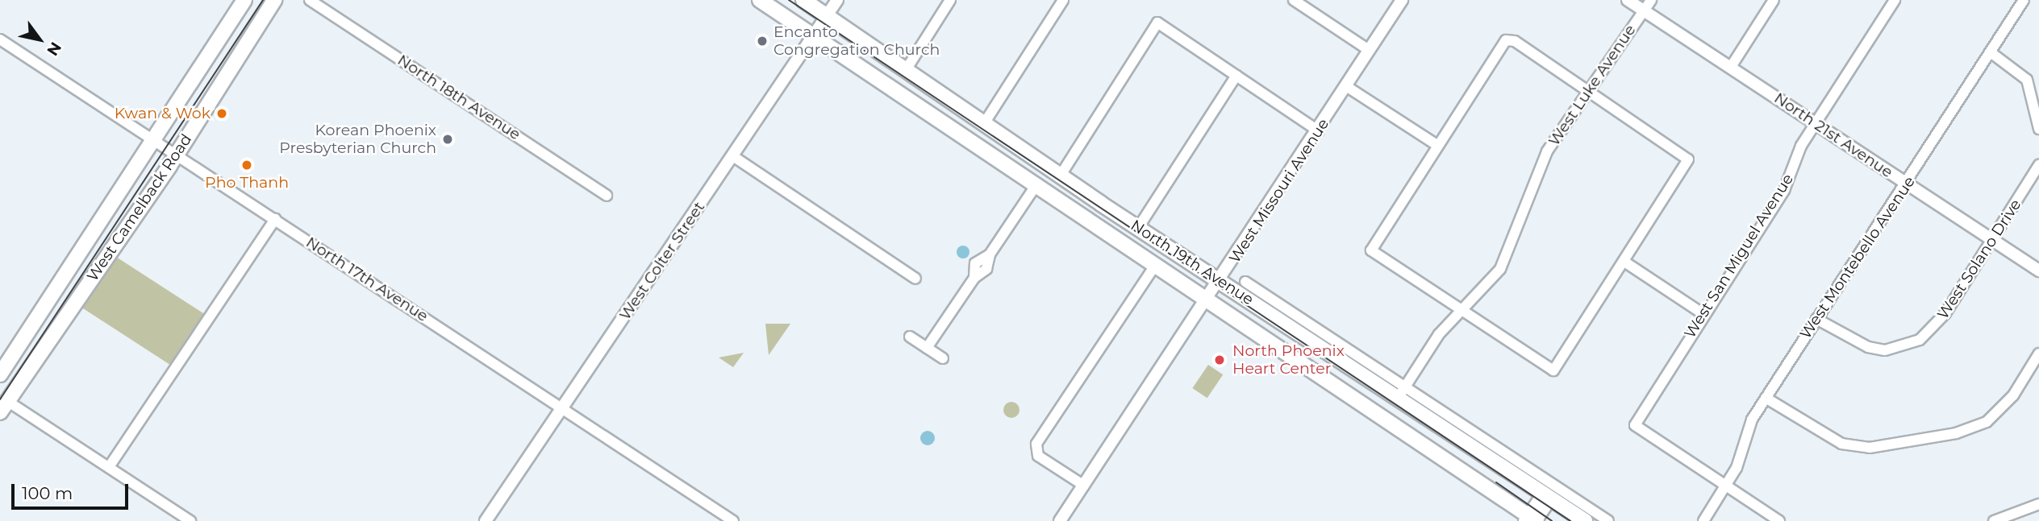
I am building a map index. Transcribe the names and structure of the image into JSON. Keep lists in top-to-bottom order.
{
  "streets": {
    "main road": ["West Camelback Road", "North 19th Avenue"],
    "street": [
      "West Luke Avenue",
      "North 18th Avenue",
      "North 21st Avenue",
      "West Missouri Avenue",
      "West San Miguel Avenue",
      "West Montebello Avenue",
      "West Solano Drive",
      "West Colter Street",
      "North 17th Avenue"
    ]
  },
  "crossings": [
    ["West Luke Avenue", "North 21st Avenue"],
    ["West Luke Avenue", "North 19th Avenue"],
    ["North 21st Avenue", "West San Miguel Avenue"],
    ["North 21st Avenue", "West Montebello Avenue"],
    ["North 21st Avenue", "West Solano Drive"],
    ["West Missouri Avenue", "North 19th Avenue"],
    ["West Camelback Road", "North 17th Avenue"],
    ["West San Miguel Avenue", "West Montebello Avenue"],
    ["West Montebello Avenue", "West Solano Drive"],
    ["West Colter Street", "North 19th Avenue"],
    ["West Colter Street", "North 17th Avenue"]
  ],
  "places": [
    "Encanto Congregation Church",
    "Kwan & Wok",
    "Korean Phoenix Presbyterian Church",
    "Pho Thanh",
    "North Phoenix Heart Center"
  ],
  "scale_bar": "100 m",
  "north": "bottom right"
}
